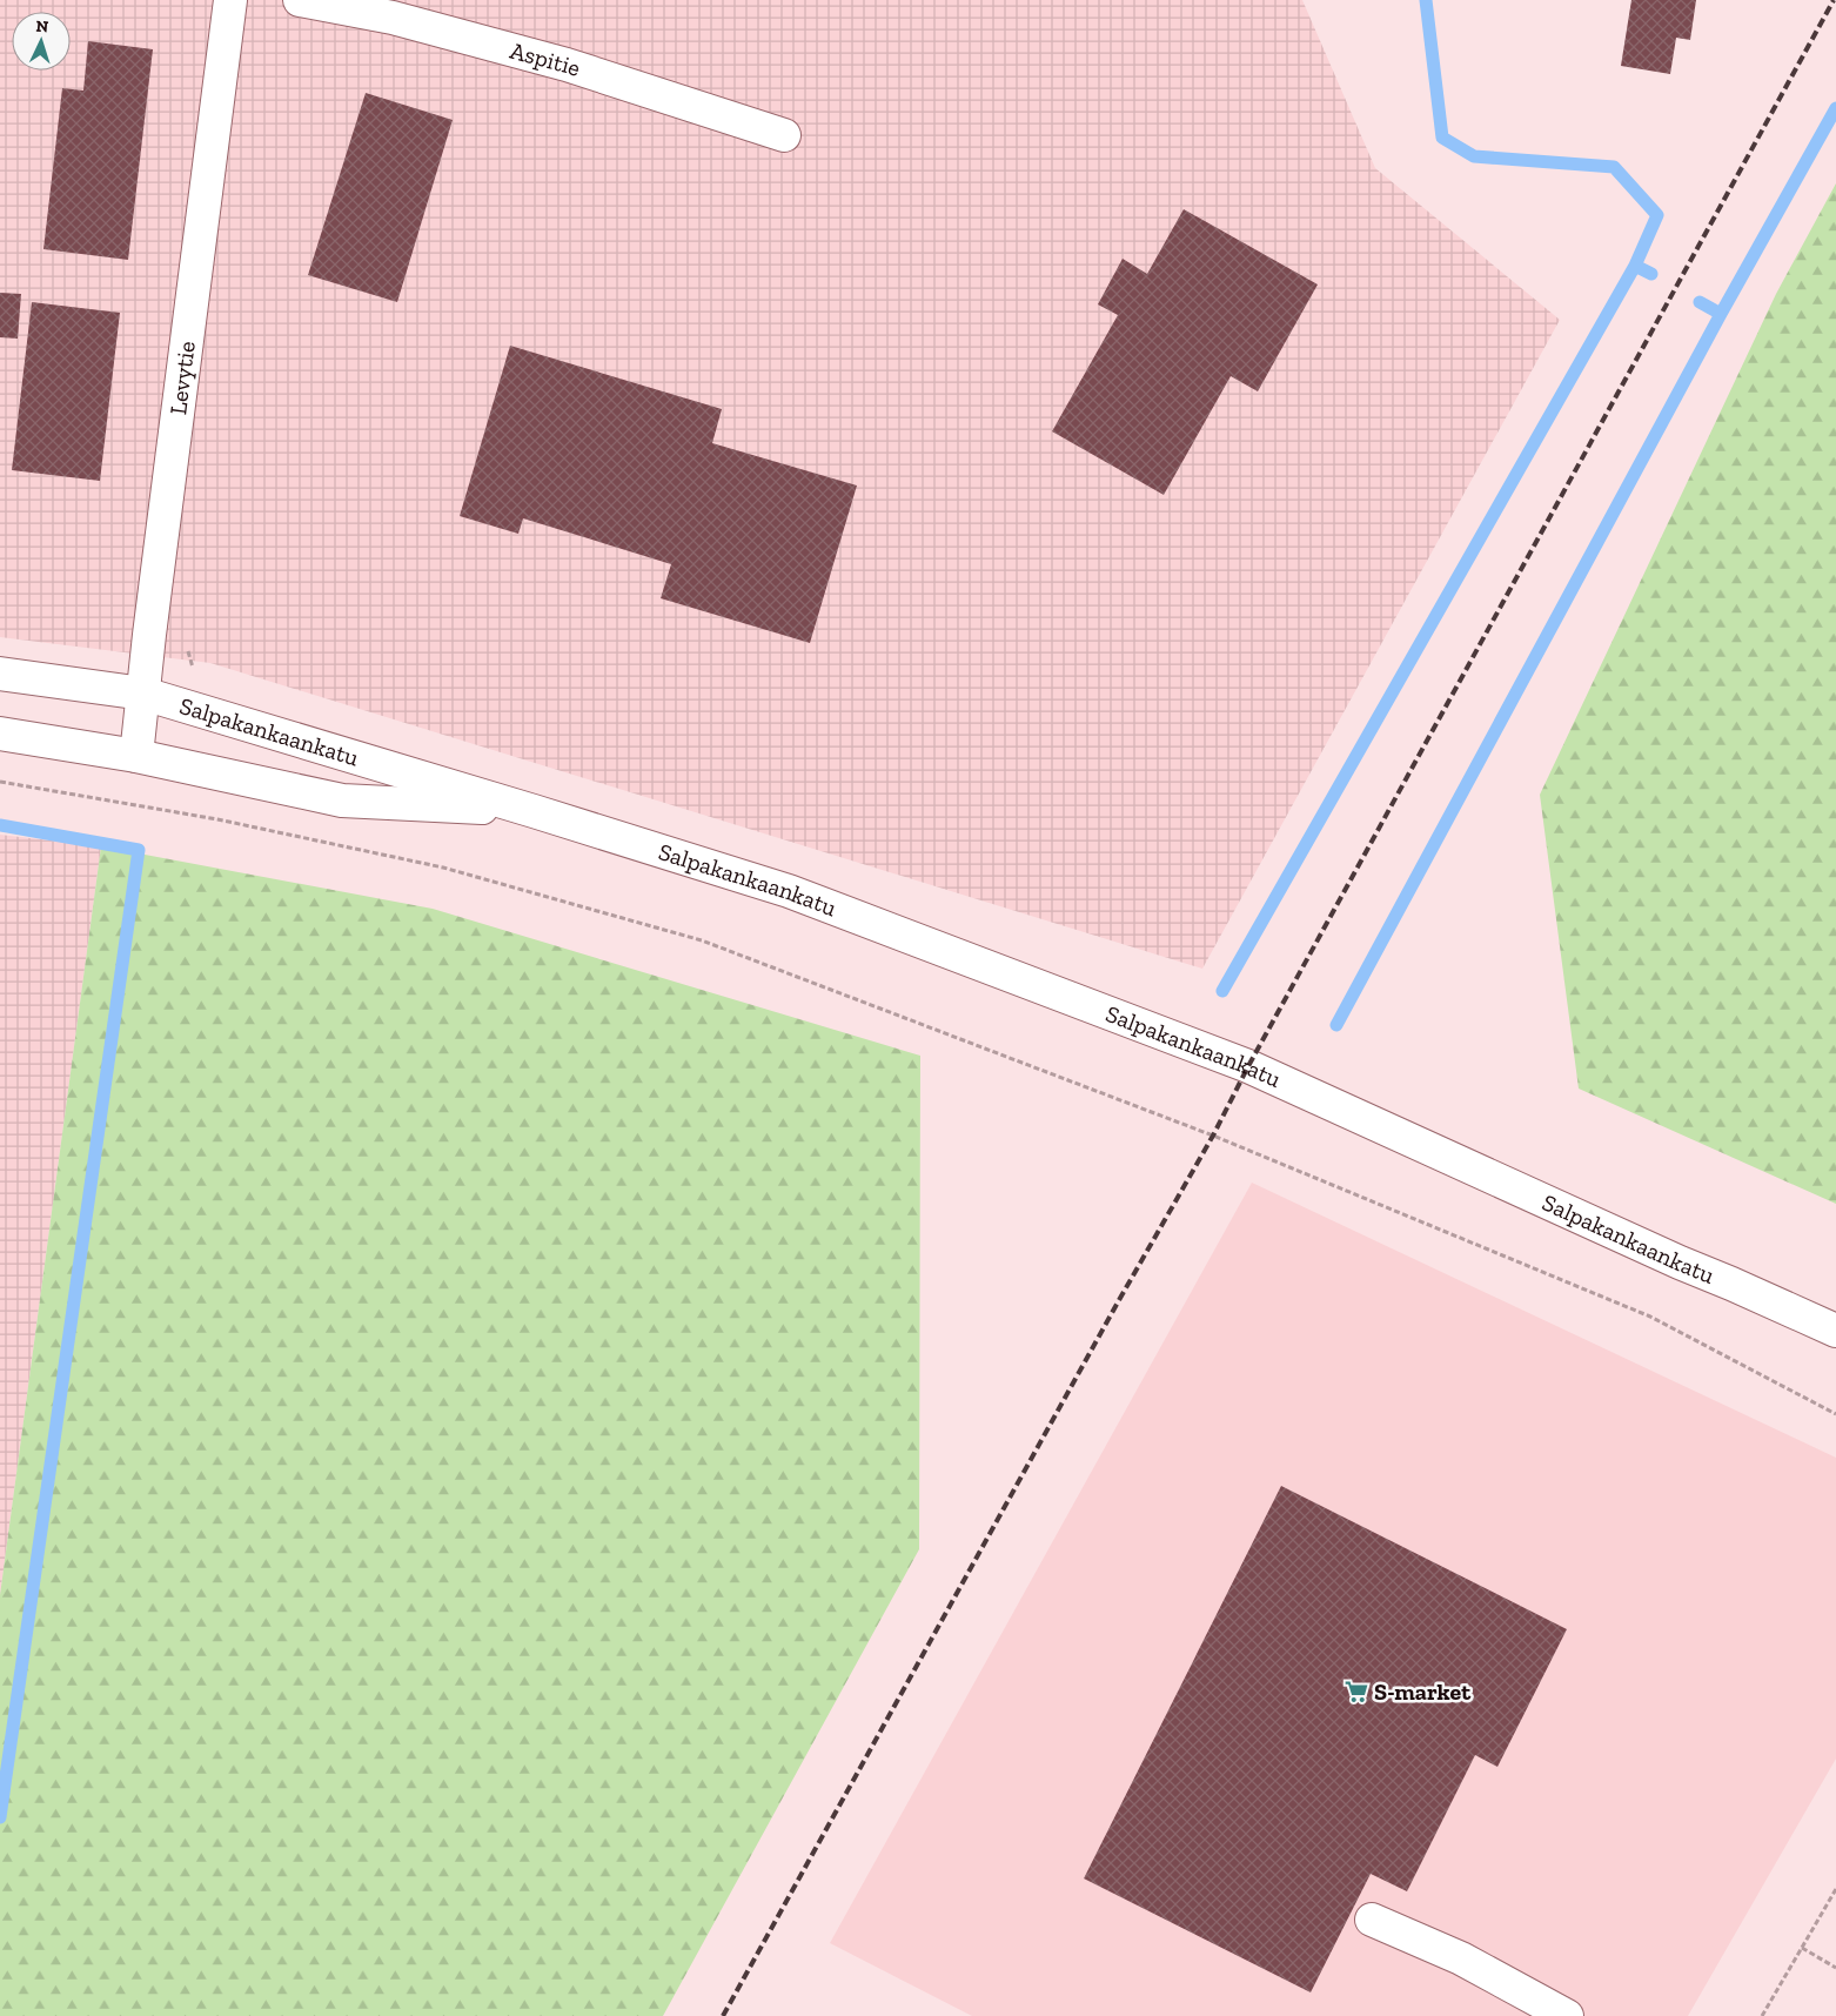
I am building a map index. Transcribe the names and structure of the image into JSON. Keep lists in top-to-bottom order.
{
  "streets": {
    "main road": ["Aspitie", "Levytie", "Salpakankaankatu"]
  },
  "crossings": [
    ["Levytie", "Salpakankaankatu"]
  ],
  "places": {
    "supermarket": ["S-market"]
  },
  "north": "top"
}
